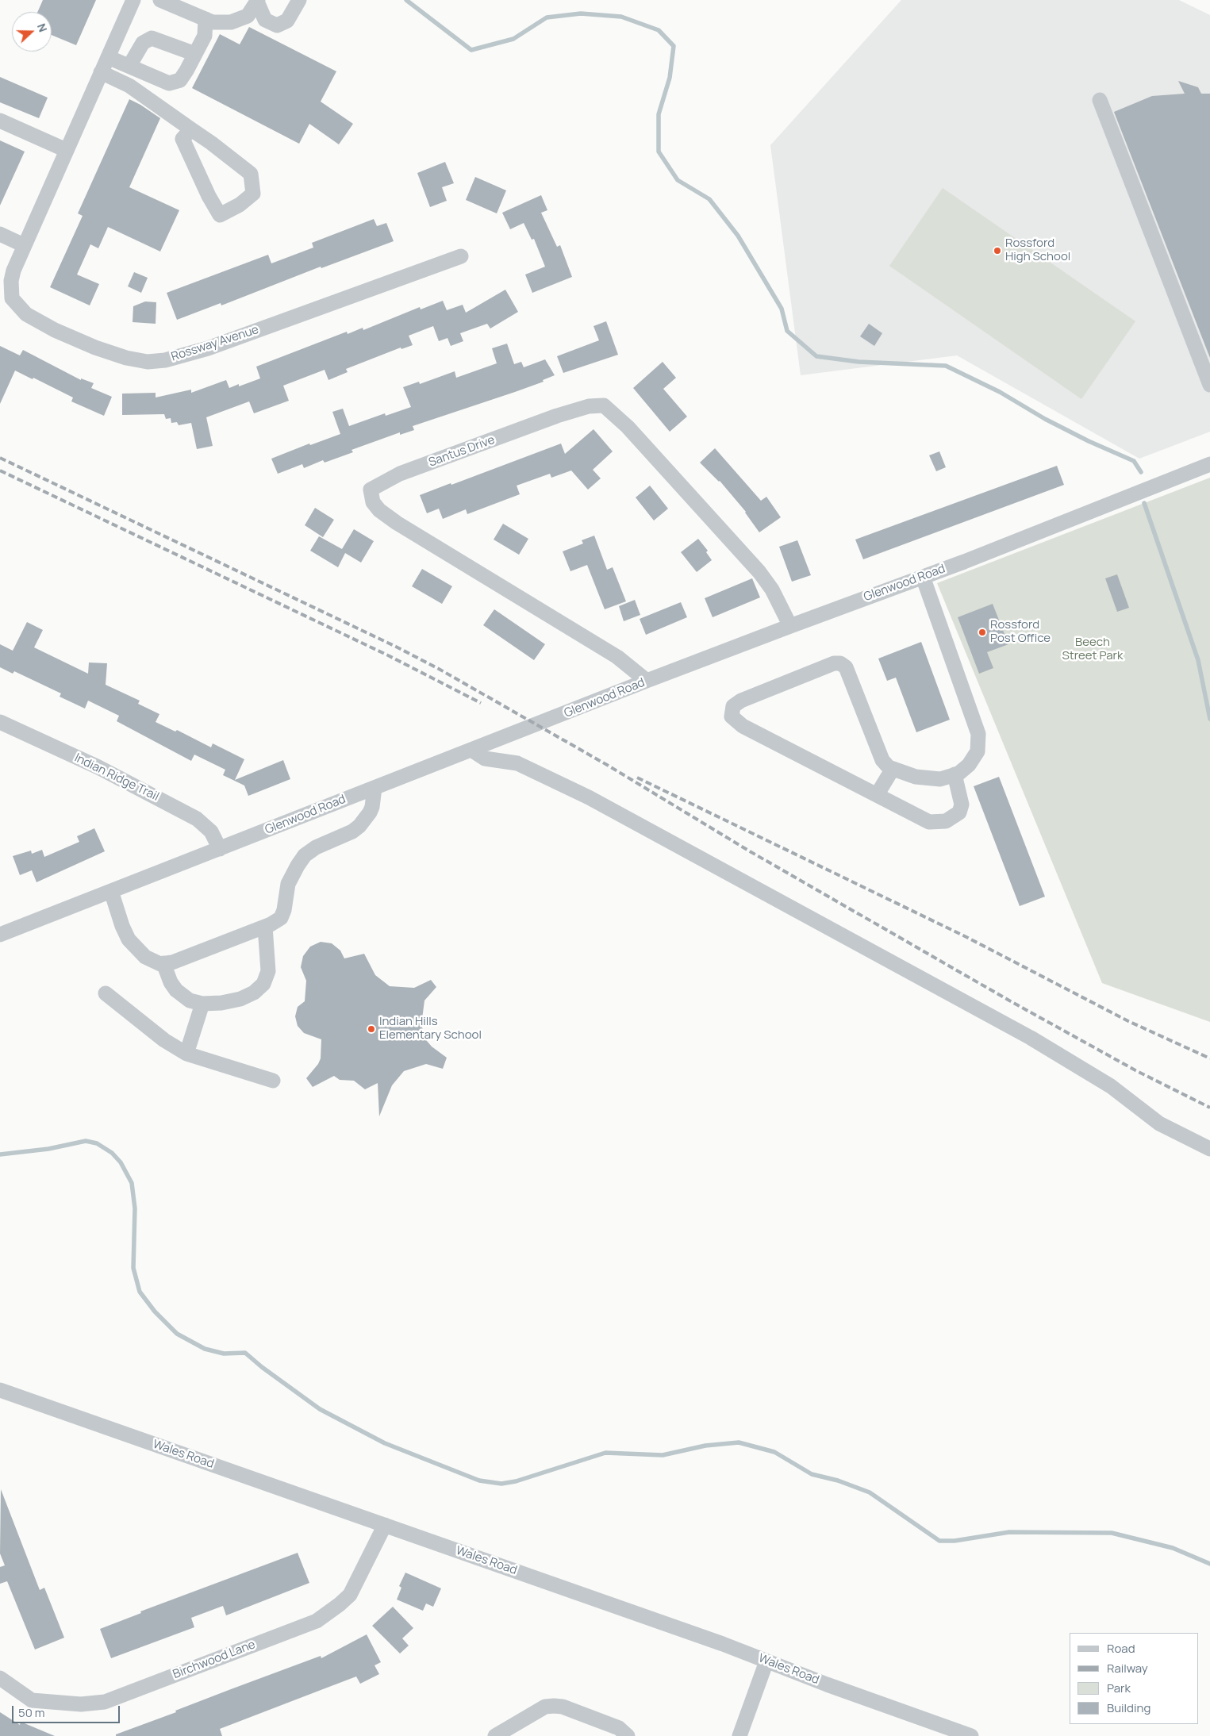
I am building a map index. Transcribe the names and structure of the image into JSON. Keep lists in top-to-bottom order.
{
  "streets": {
    "street": [
      "Rossway Avenue",
      "Santus Drive",
      "Glenwood Road",
      "Indian Ridge Trail",
      "Wales Road",
      "Birchwood Lane"
    ]
  },
  "crossings": [
    ["Santus Drive", "Glenwood Road"],
    ["Glenwood Road", "Indian Ridge Trail"],
    ["Wales Road", "Birchwood Lane"]
  ],
  "parks": ["Beech Street Park"],
  "places": ["Rossford High School", "Rossford Post Office", "Indian Hills Elementary School"],
  "legend": [
    "Road",
    "Railway",
    "Park",
    "Building"
  ],
  "scale_bar": "50 m",
  "north": "right"
}
